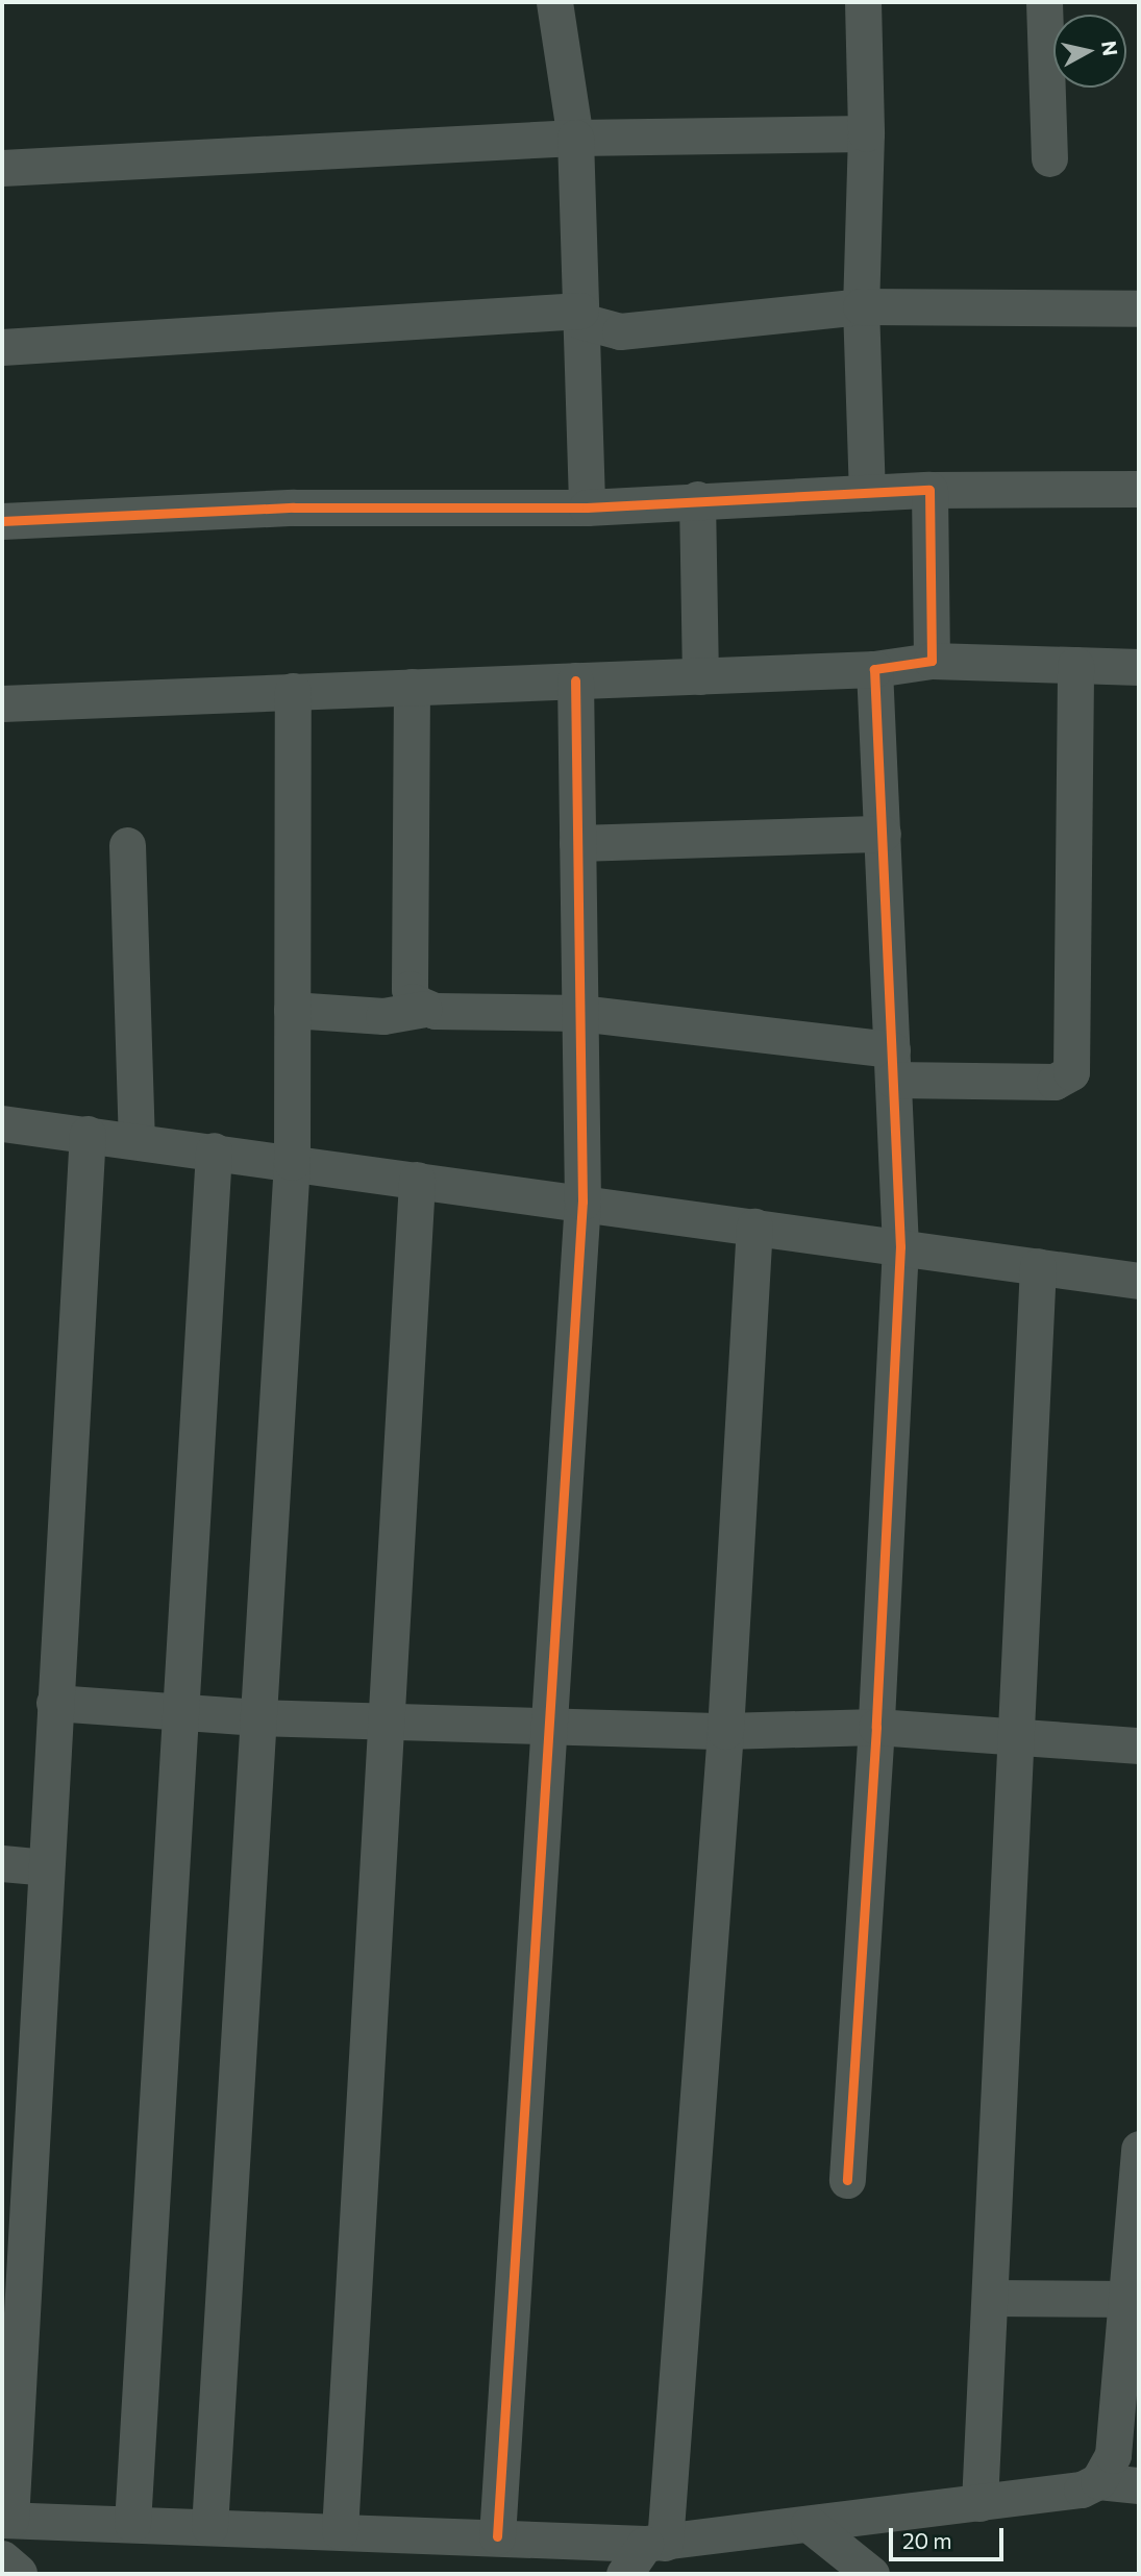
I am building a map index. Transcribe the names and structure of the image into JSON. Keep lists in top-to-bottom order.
{
  "scale_bar": "20 m",
  "north": "right"
}
